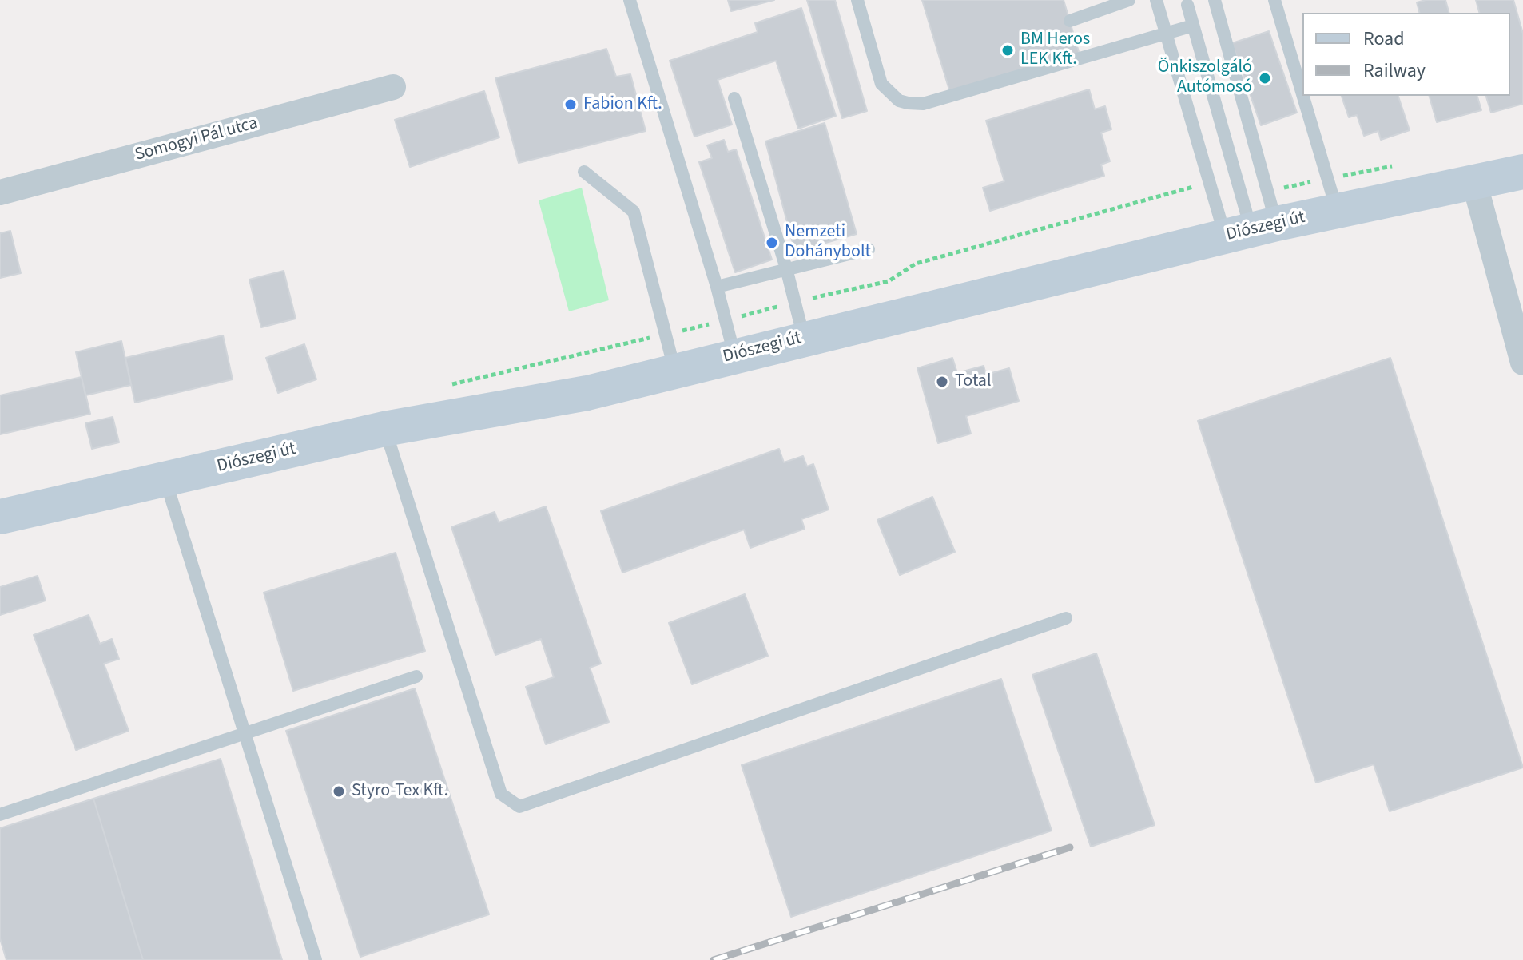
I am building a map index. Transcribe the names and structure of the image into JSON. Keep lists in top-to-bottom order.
{
  "streets": {
    "main road": ["Diószegi út"],
    "street": ["Somogyi Pál utca"]
  },
  "places": [
    "BM Heros LEK Kft.",
    "Önkiszolgáló Autómosó",
    "Fabion Kft.",
    "Nemzeti Dohánybolt",
    "Total",
    "Styro-Tex Kft."
  ],
  "legend": ["Road", "Railway"]
}
